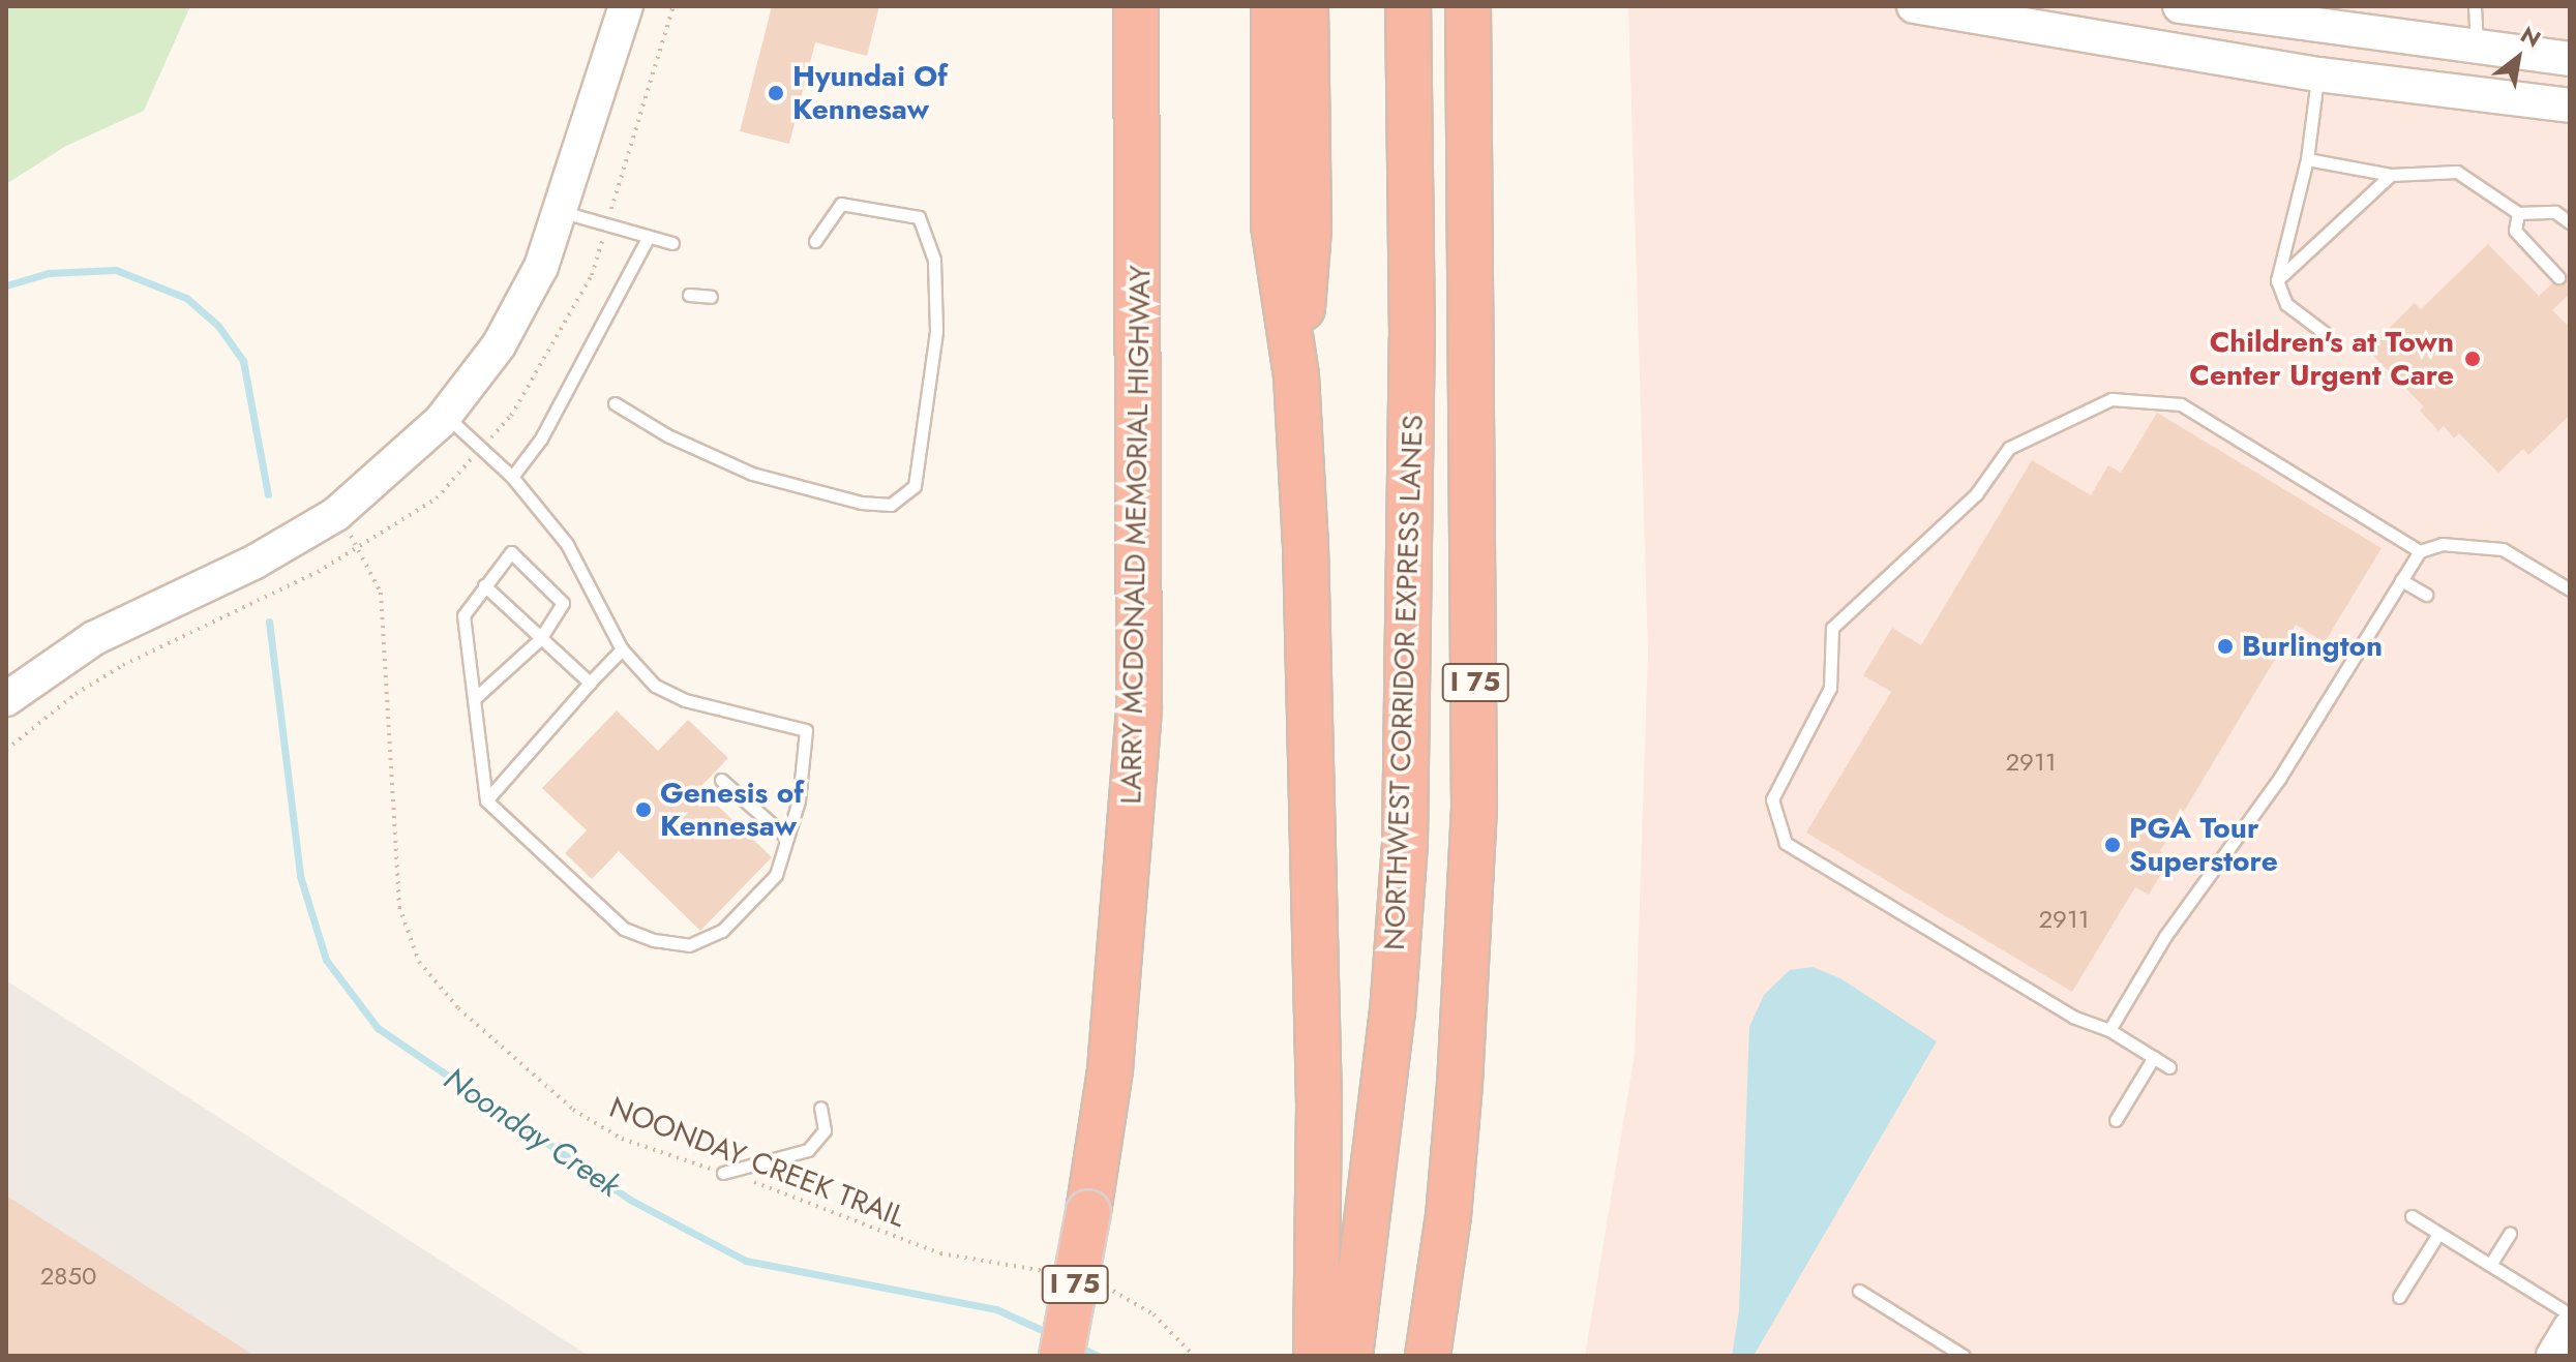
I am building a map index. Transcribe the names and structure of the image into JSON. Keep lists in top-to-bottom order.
{
  "streets": {
    "highway": ["LARRY MCDONALD MEMORIAL HIGHWAY", "NORTHWEST CORRIDOR EXPRESS LANES", "I 75"],
    "path": ["NOONDAY CREEK TRAIL"]
  },
  "water": ["Noonday Creek"],
  "places": [
    "Hyundai Of Kennesaw",
    "Children's at Town Center Urgent Care",
    "Burlington",
    "Genesis of Kennesaw",
    "PGA Tour Superstore"
  ],
  "house_numbers": ["2911", "2911", "2850"],
  "north": "top right"
}
